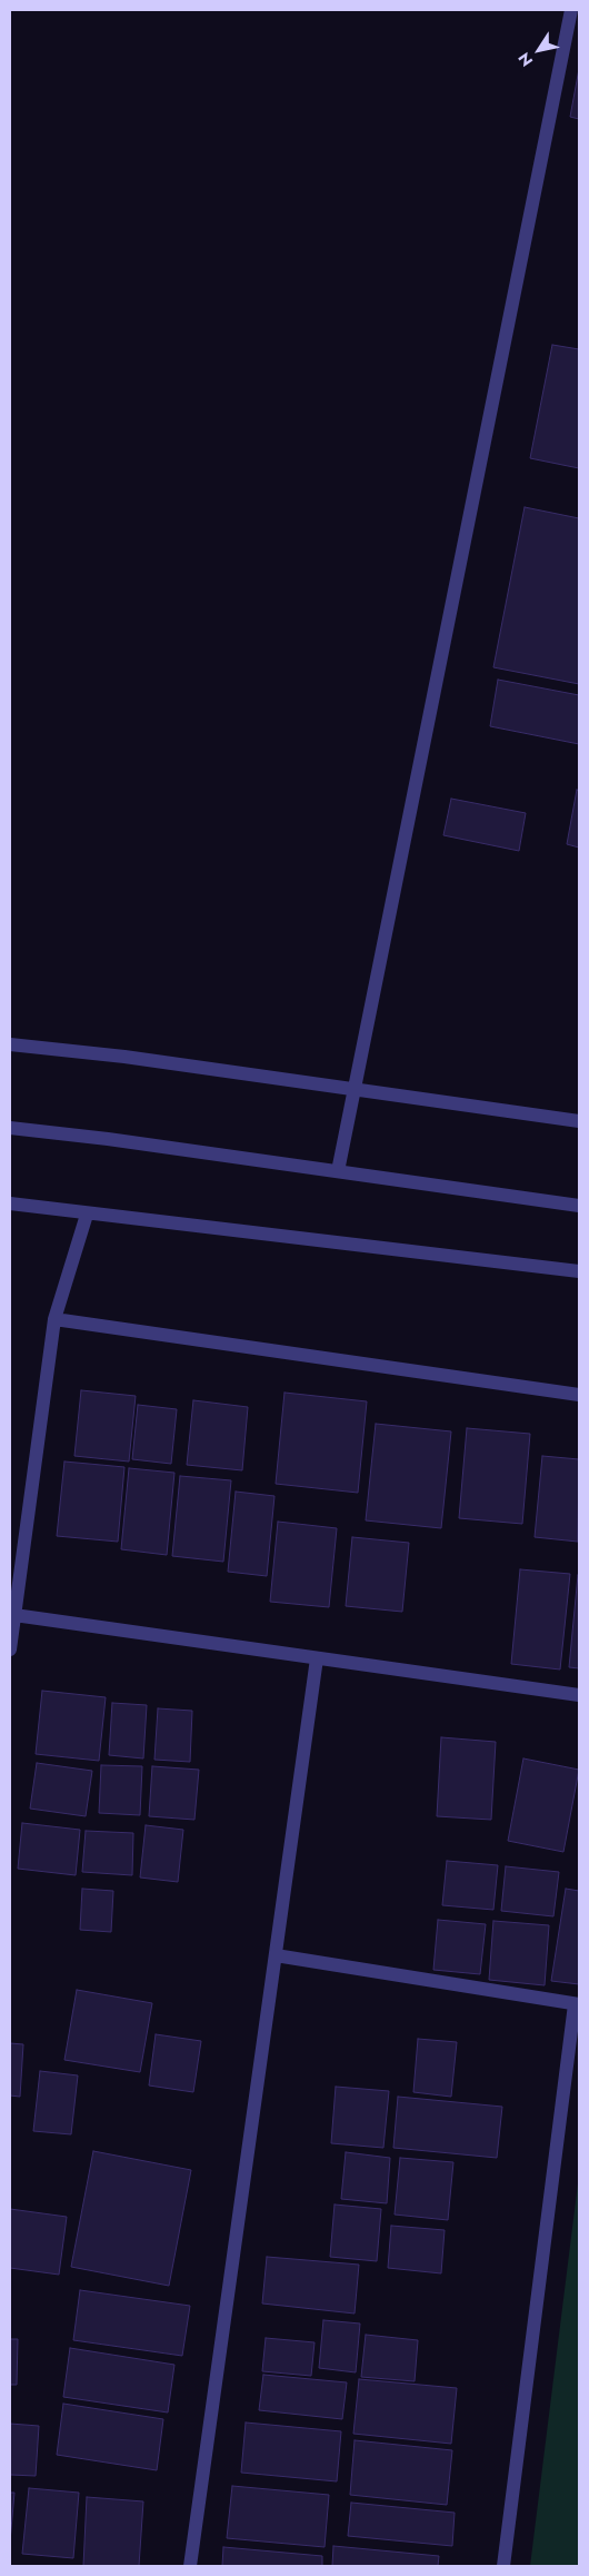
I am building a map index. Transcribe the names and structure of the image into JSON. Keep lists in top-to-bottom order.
{
  "north": "bottom left"
}
